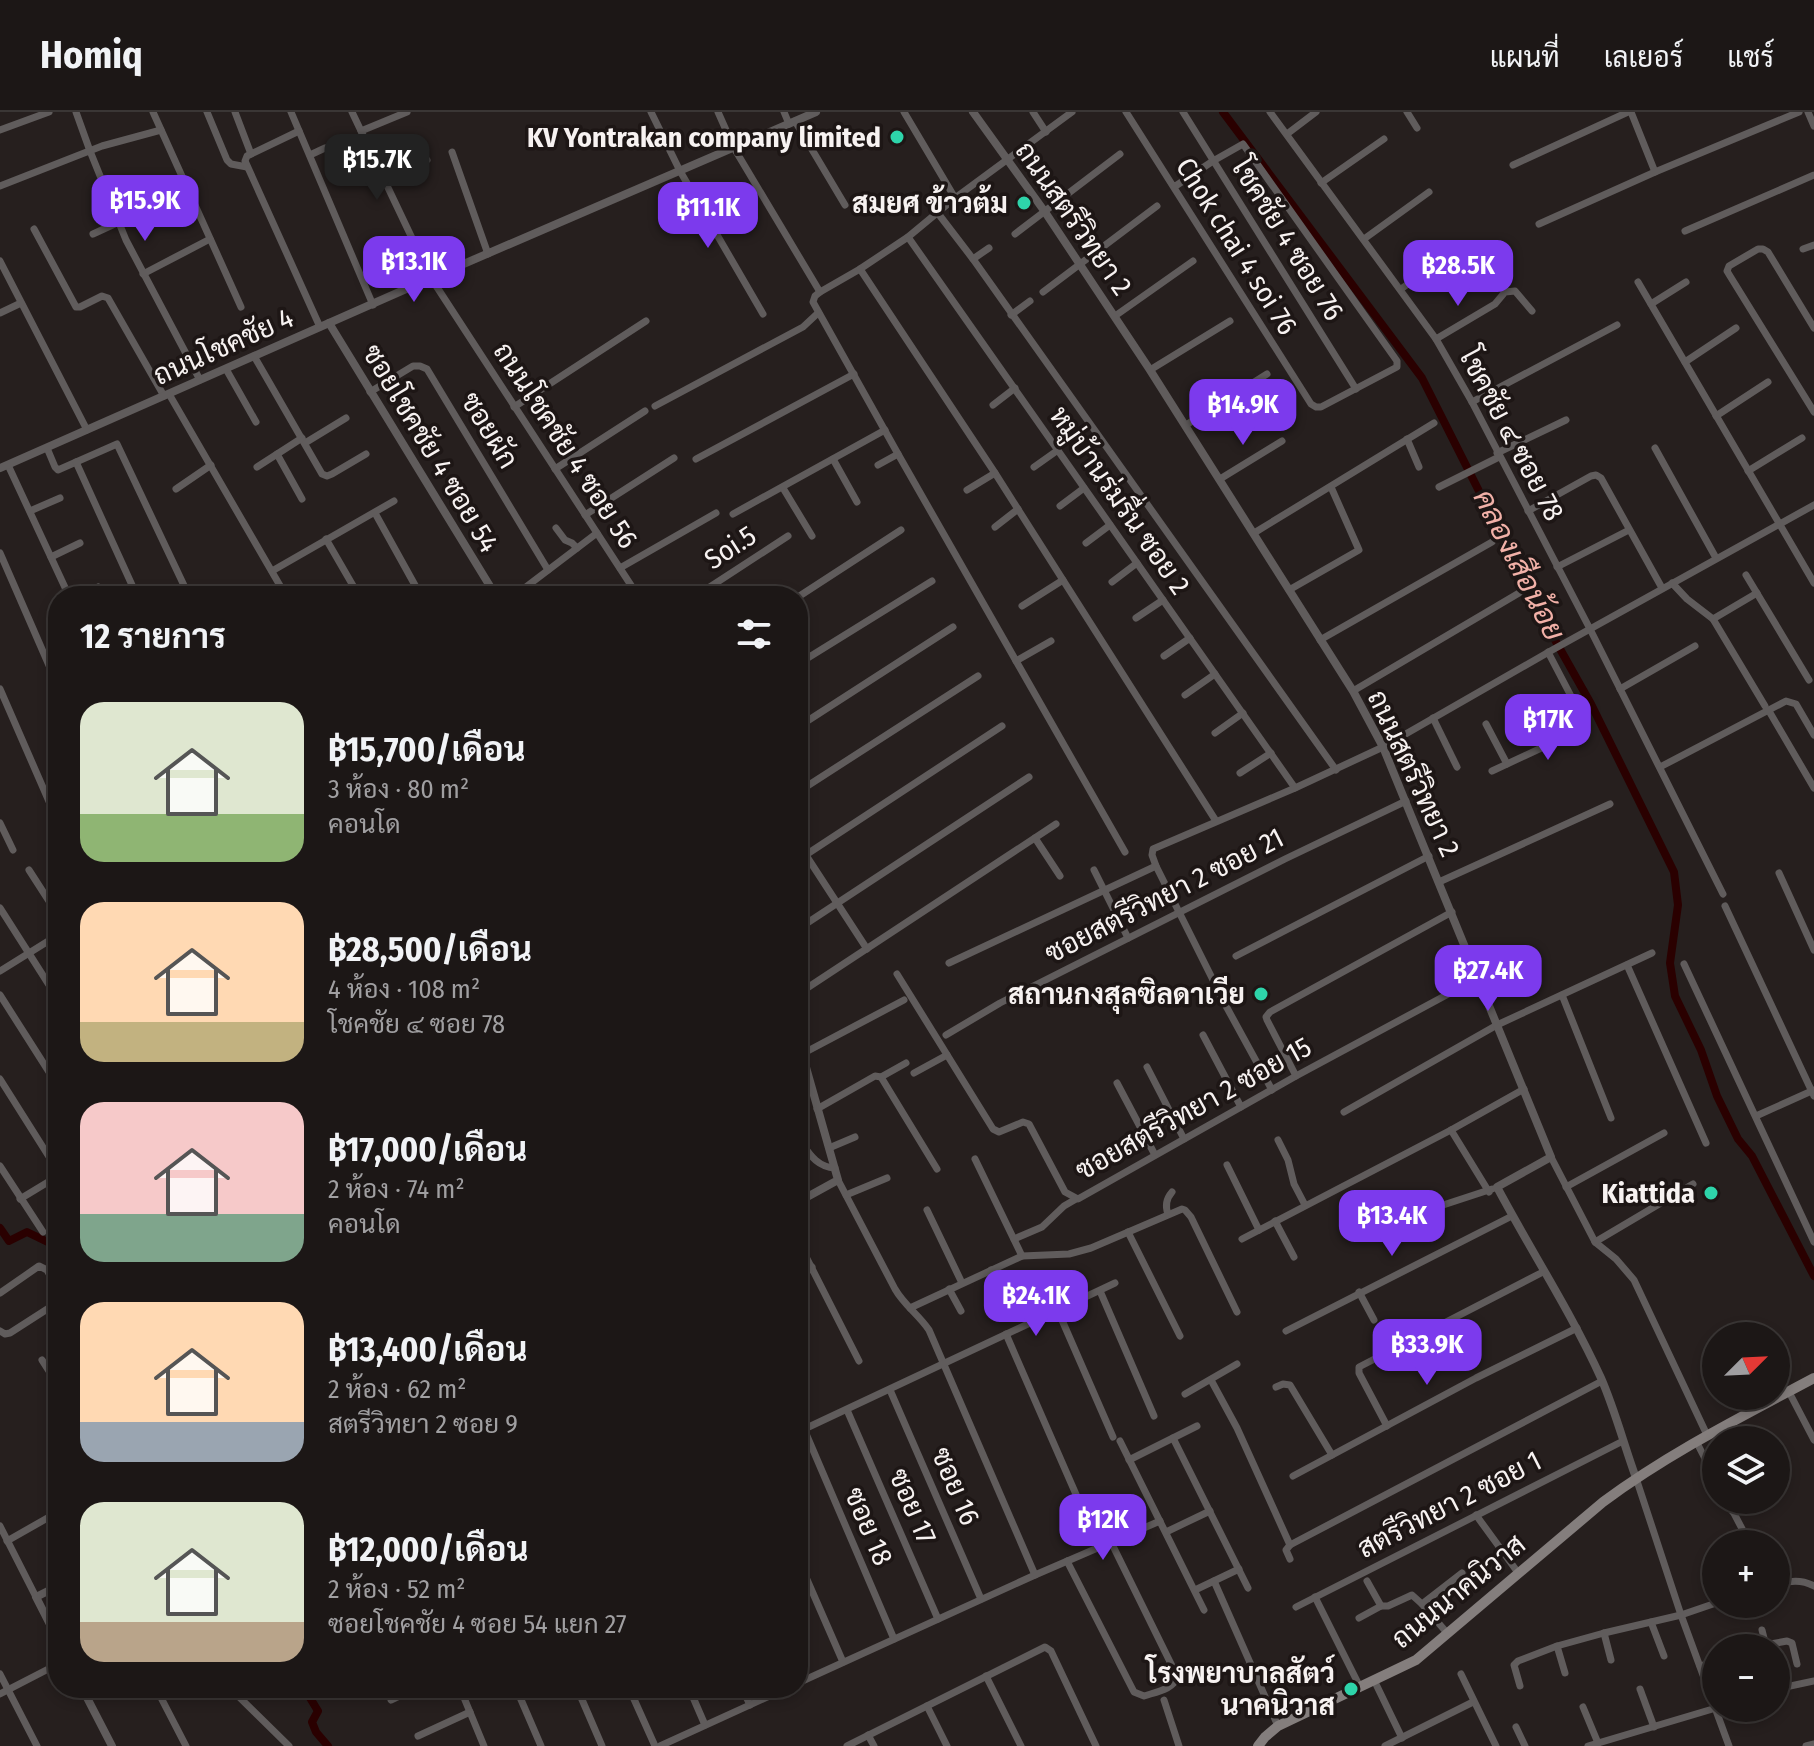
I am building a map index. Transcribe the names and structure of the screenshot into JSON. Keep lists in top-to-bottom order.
{
  "streets": {
    "main road": ["ถนนนาคนิวาส"],
    "street": [
      "ถนนสตรีวิทยา 2",
      "โชคชัย 4 ซอย 76",
      "Chok chai 4 soi 76",
      "ถนนโชคชัย 4",
      "ซอยผัก",
      "โชคชัย ๔ ซอย 78",
      "ถนนโชคชัย 4 ซอย 56",
      "ซอยโชคชัย 4 ซอย 54",
      "หมู่บ้านร่มรื่น ซอย 2",
      "Soi.5",
      "ซอยสตรีวิทยา 2 ซอย 21",
      "ซอยสตรีวิทยา 2 ซอย 15",
      "ซอย 16",
      "สตรีวิทยา 2 ซอย 1",
      "ซอย 17",
      "ซอย 18"
    ]
  },
  "crossings": [
    ["ถนนสตรีวิทยา 2", "ซอยสตรีวิทยา 2 ซอย 21"],
    ["ถนนสตรีวิทยา 2", "ซอยสตรีวิทยา 2 ซอย 15"],
    ["โชคชัย 4 ซอย 76", "Chok chai 4 soi 76"],
    ["ถนนโชคชัย 4", "ถนนโชคชัย 4 ซอย 56"],
    ["ถนนโชคชัย 4", "ซอยโชคชัย 4 ซอย 54"],
    ["ซอยผัก", "ซอยโชคชัย 4 ซอย 54"]
  ],
  "water": ["คลองเสือน้อย"],
  "places": [
    "KV Yontrakan company limited",
    "สมยศ ข้าวต้ม",
    "สถานกงสุลซิลดาเวีย",
    "Kiattida",
    "โรงพยาบาลสัตว์ นาคนิวาส"
  ],
  "north": "top right",
  "page": {
    "header": "Homiq",
    "nav": ["แผนที่", "เลเยอร์", "แชร์"],
    "price": [
      "฿15.7K",
      "฿15.9K",
      "฿11.1K",
      "฿13.1K",
      "฿28.5K",
      "฿14.9K",
      "฿17K",
      "฿27.4K",
      "฿13.4K",
      "฿24.1K",
      "฿33.9K",
      "฿12K"
    ],
    "heading": "12 รายการ",
    "list": [
      {
        "name": "฿15,700/เดือน",
        "note": "3 ห้อง · 80 m² · คอนโด"
      },
      {
        "name": "฿28,500/เดือน",
        "note": "4 ห้อง · 108 m² · โชคชัย ๔ ซอย 78"
      },
      {
        "name": "฿17,000/เดือน",
        "note": "2 ห้อง · 74 m² · คอนโด"
      },
      {
        "name": "฿13,400/เดือน",
        "note": "2 ห้อง · 62 m² · สตรีวิทยา 2 ซอย 9"
      },
      {
        "name": "฿12,000/เดือน",
        "note": "2 ห้อง · 52 m² · ซอยโชคชัย 4 ซอย 54 แยก 27"
      }
    ],
    "map_buttons": ["+", "−"]
  }
}
